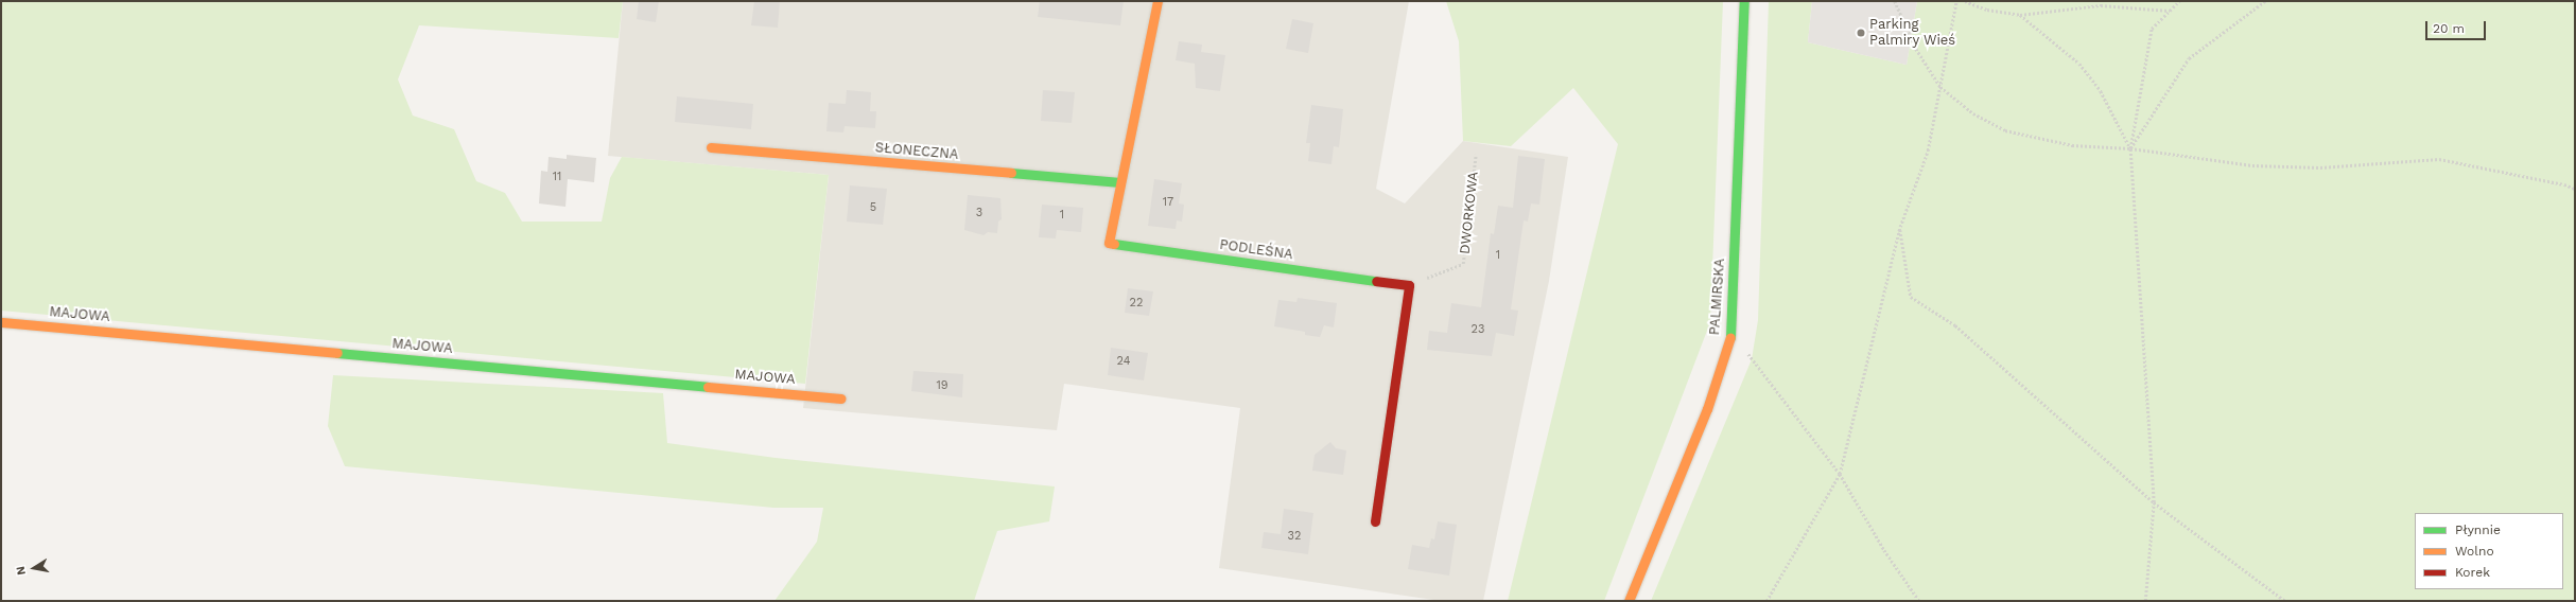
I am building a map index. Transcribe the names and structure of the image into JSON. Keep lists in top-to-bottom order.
{
  "streets": {
    "street": [
      "SŁONECZNA",
      "PODLEŚNA",
      "PALMIRSKA",
      "MAJOWA"
    ],
    "path": ["DWORKOWA"]
  },
  "crossings": [
    ["SŁONECZNA", "PODLEŚNA"],
    ["DWORKOWA", "PODLEŚNA"]
  ],
  "places": ["Parking Palmiry Wieś"],
  "house_numbers": [
    "11",
    "17",
    "5",
    "3",
    "1",
    "1",
    "22",
    "23",
    "24",
    "19",
    "32"
  ],
  "legend": ["Płynnie", "Wolno", "Korek"],
  "scale_bar": "20 m",
  "north": "left"
}
